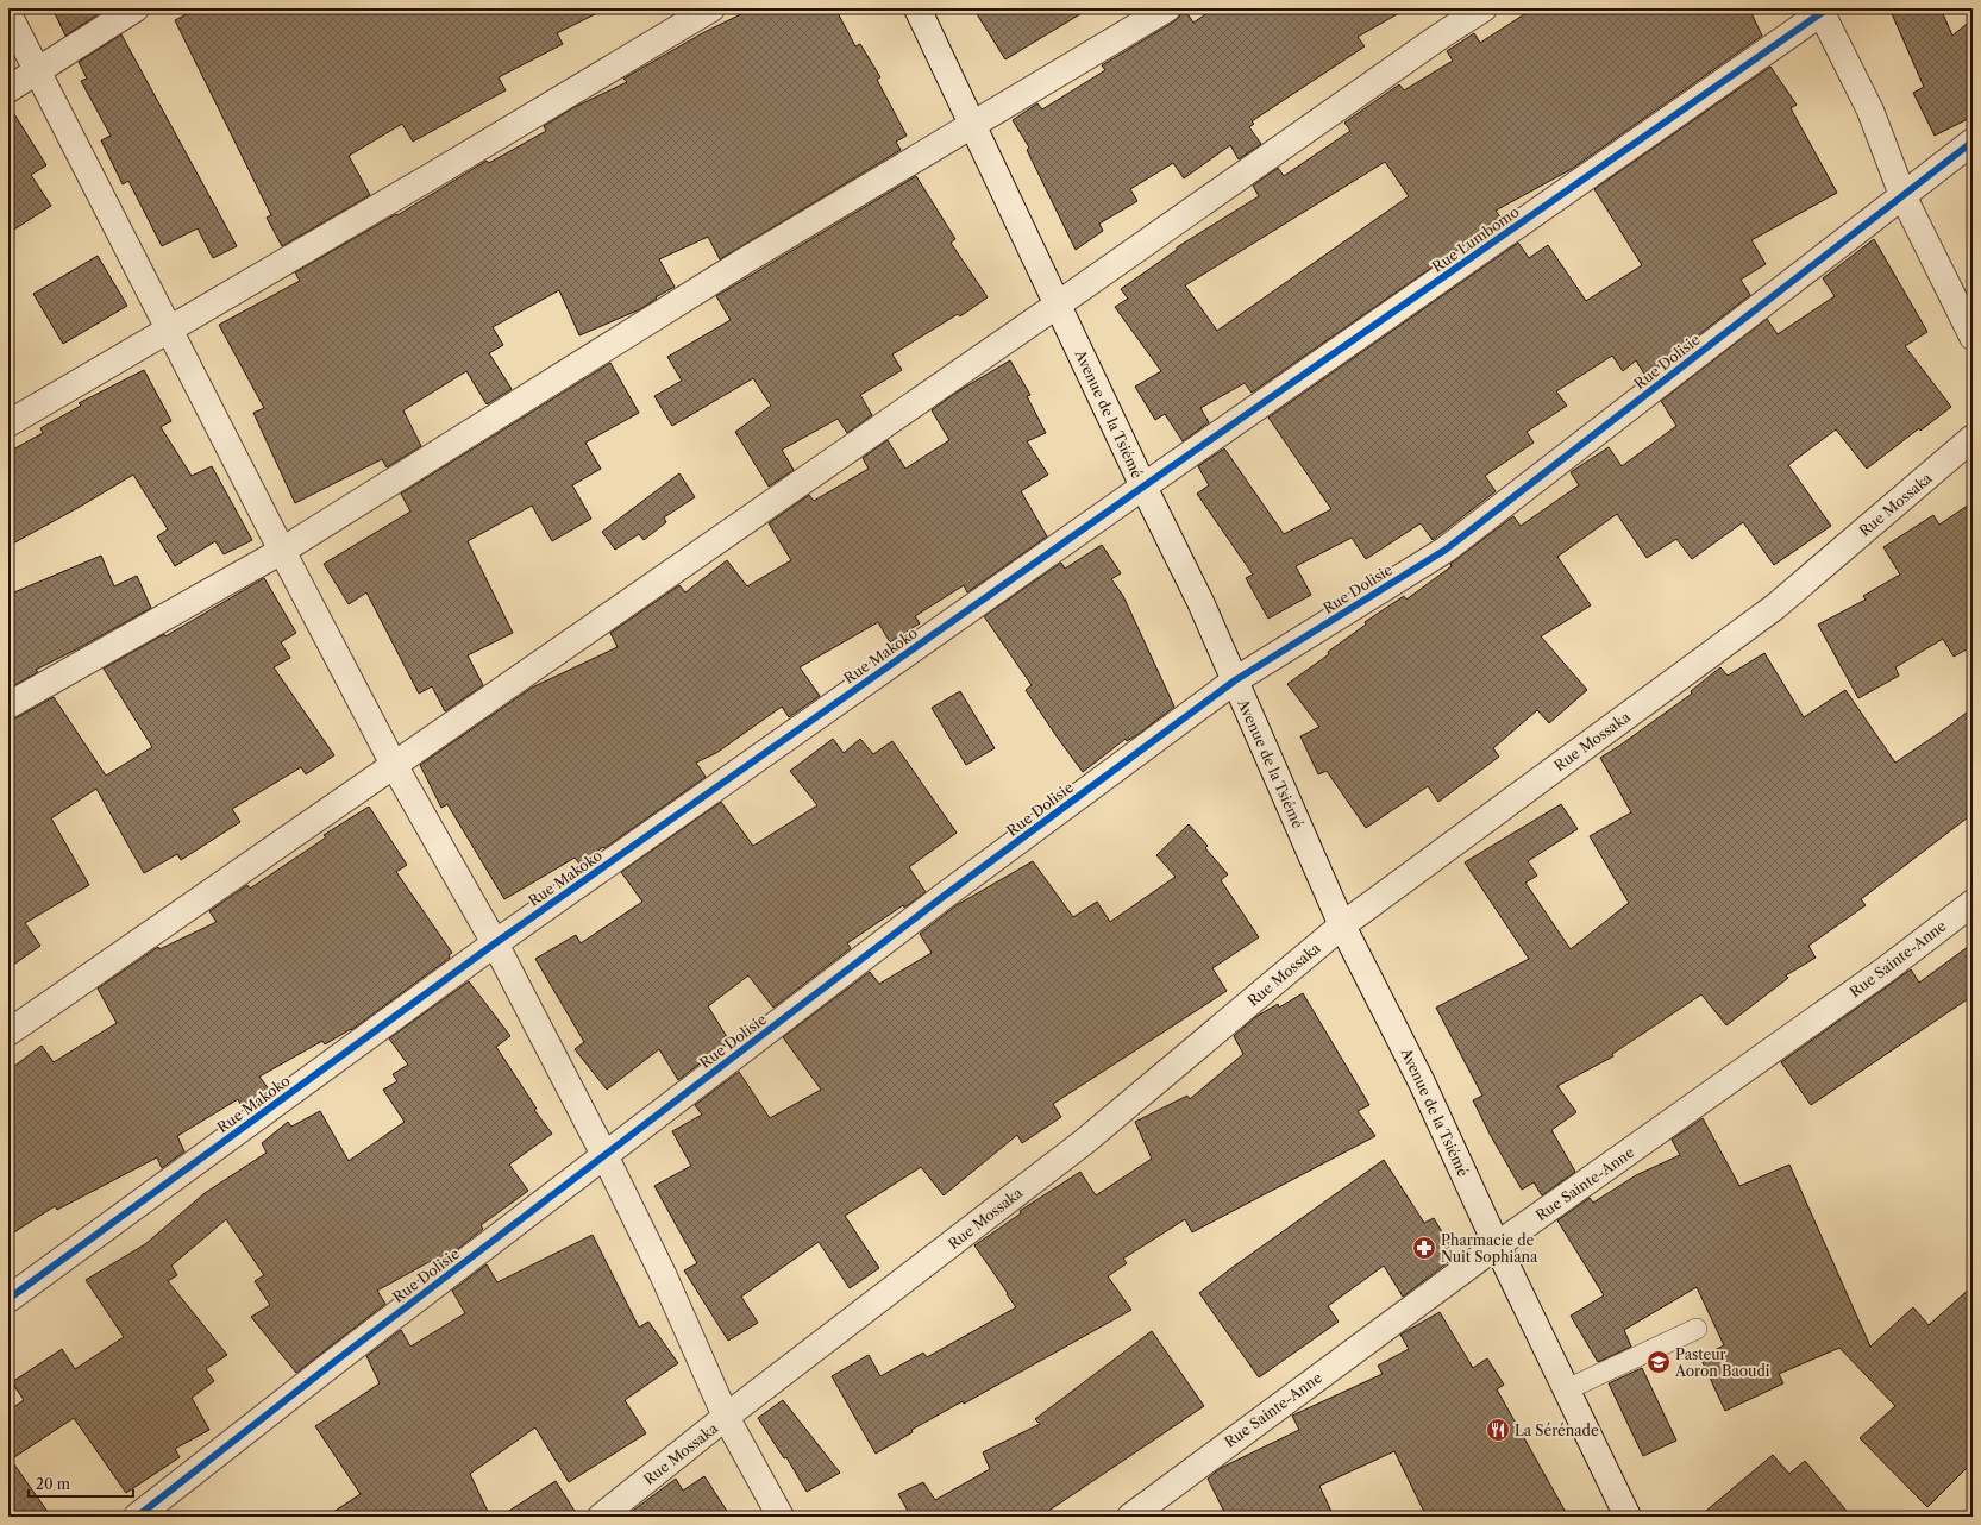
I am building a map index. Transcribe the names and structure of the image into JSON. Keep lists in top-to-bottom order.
{
  "streets": {
    "street": [
      "Rue Lumbomo",
      "Rue Dolisie",
      "Avenue de la Tsiémé",
      "Rue Mossaka",
      "Rue Makoko",
      "Rue Sainte-Anne"
    ]
  },
  "crossings": [
    ["Rue Lumbomo", "Avenue de la Tsiémé"],
    ["Rue Lumbomo", "Rue Makoko"],
    ["Rue Dolisie", "Avenue de la Tsiémé"],
    ["Avenue de la Tsiémé", "Rue Mossaka"],
    ["Avenue de la Tsiémé", "Rue Makoko"],
    ["Avenue de la Tsiémé", "Rue Sainte-Anne"]
  ],
  "places": {
    "pharmacy": ["Pharmacie de Nuit Sophiana"],
    "school or university": ["Pasteur Aoron Baoudi"],
    "restaurant": ["La Sérénade"]
  },
  "scale_bar": "20 m"
}
